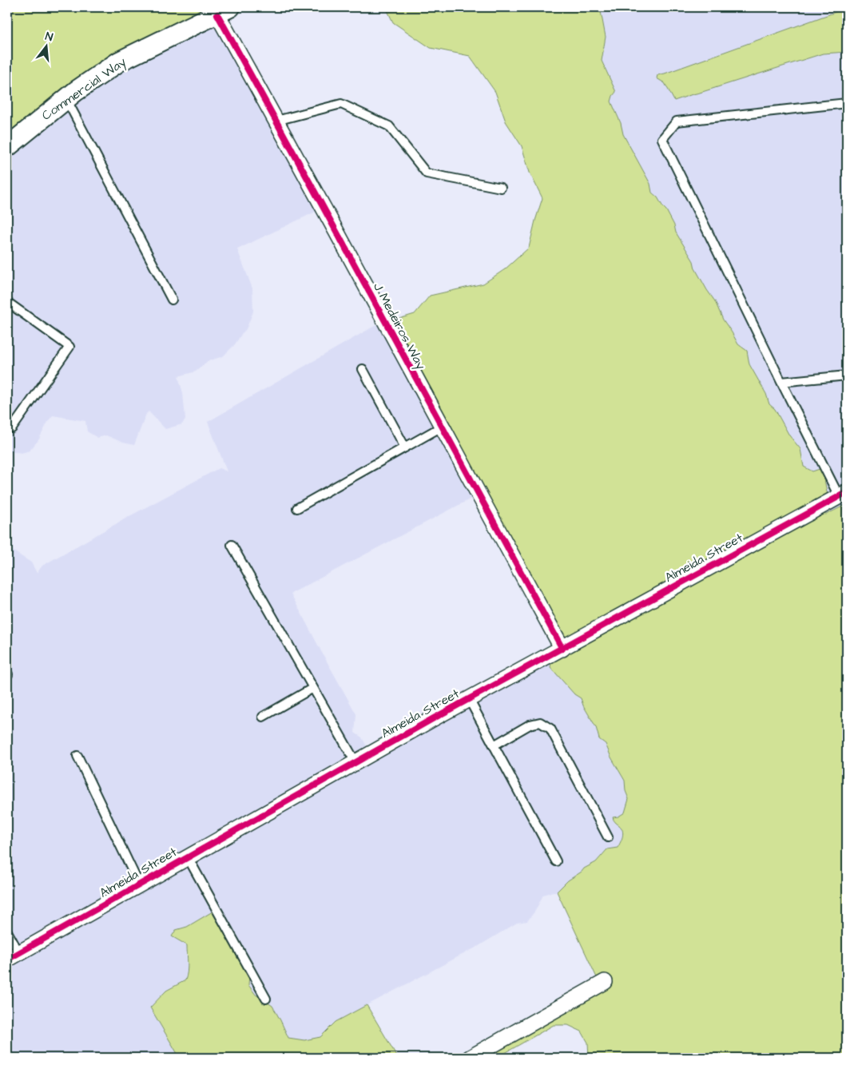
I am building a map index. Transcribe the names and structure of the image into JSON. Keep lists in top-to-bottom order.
{
  "streets": {
    "street": ["Commercial Way", "J Medeiros Way", "Almeida Street"]
  },
  "crossings": [
    ["Commercial Way", "J Medeiros Way"],
    ["J Medeiros Way", "Almeida Street"]
  ],
  "north": "top"
}
